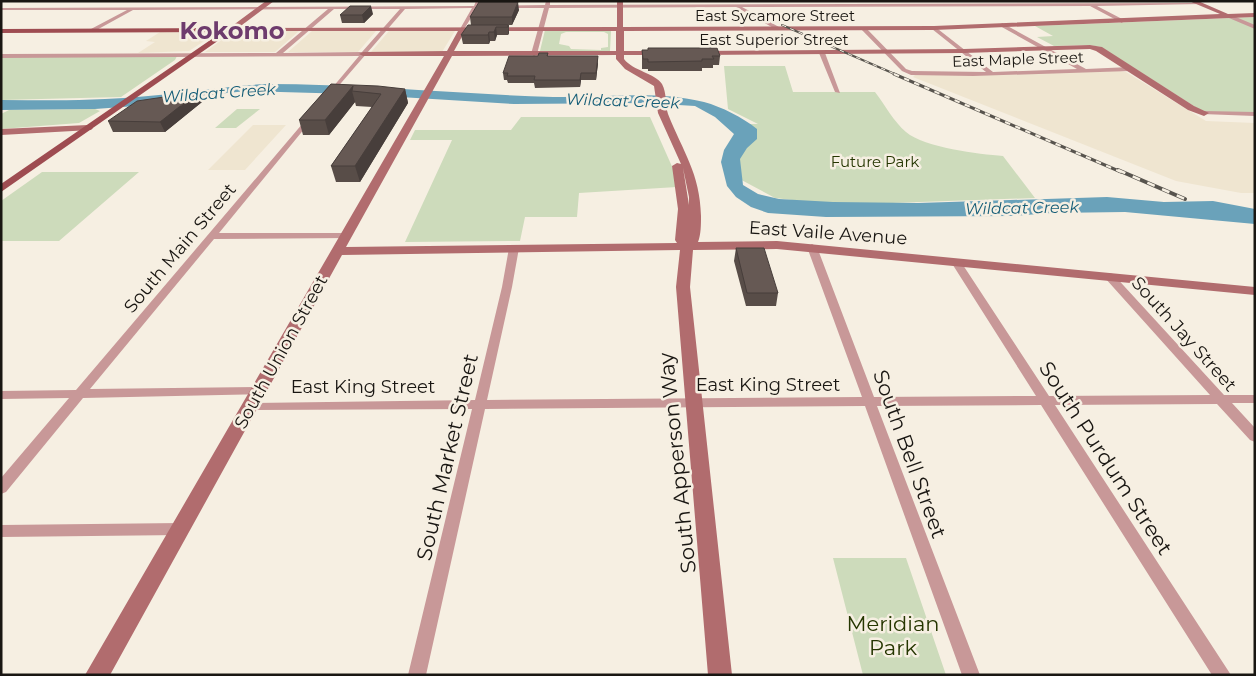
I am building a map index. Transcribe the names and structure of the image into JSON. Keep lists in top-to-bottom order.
{
  "streets": {
    "street": [
      "East Sycamore Street",
      "East Superior Street",
      "East Maple Street",
      "East Vaile Avenue",
      "South Main Street",
      "South Jay Street",
      "South Union Street",
      "East King Street",
      "South Bell Street",
      "South Market Street",
      "South Purdum Street",
      "South Apperson Way"
    ]
  },
  "crossings": [
    ["East Sycamore Street", "South Main Street"],
    ["East Sycamore Street", "South Union Street"],
    ["East Superior Street", "East Maple Street"],
    ["East Vaile Avenue", "South Jay Street"],
    ["East Vaile Avenue", "South Union Street"],
    ["East Vaile Avenue", "South Bell Street"],
    ["East Vaile Avenue", "South Market Street"],
    ["East Vaile Avenue", "South Purdum Street"],
    ["East Vaile Avenue", "South Apperson Way"],
    ["South Main Street", "East King Street"],
    ["South Jay Street", "East King Street"],
    ["South Union Street", "East King Street"],
    ["East King Street", "South Bell Street"],
    ["East King Street", "South Market Street"],
    ["East King Street", "South Purdum Street"],
    ["East King Street", "South Apperson Way"]
  ],
  "districts": ["Kokomo"],
  "water": ["Wildcat Creek"],
  "parks": ["Future Park", "Meridian Park"]
}
